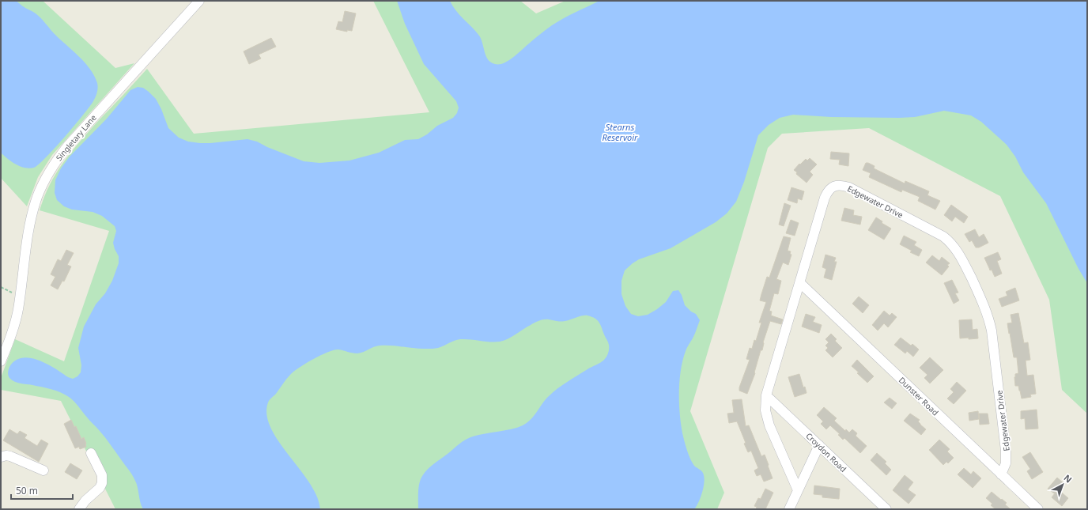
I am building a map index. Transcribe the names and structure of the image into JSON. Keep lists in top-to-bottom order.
{
  "streets": {
    "street": [
      "Singletary Lane",
      "Edgewater Drive",
      "Dunster Road",
      "Croydon Road"
    ]
  },
  "crossings": [
    ["Edgewater Drive", "Dunster Road"],
    ["Edgewater Drive", "Croydon Road"]
  ],
  "water": ["Stearns Reservoir"],
  "scale_bar": "50 m",
  "north": "top right"
}
